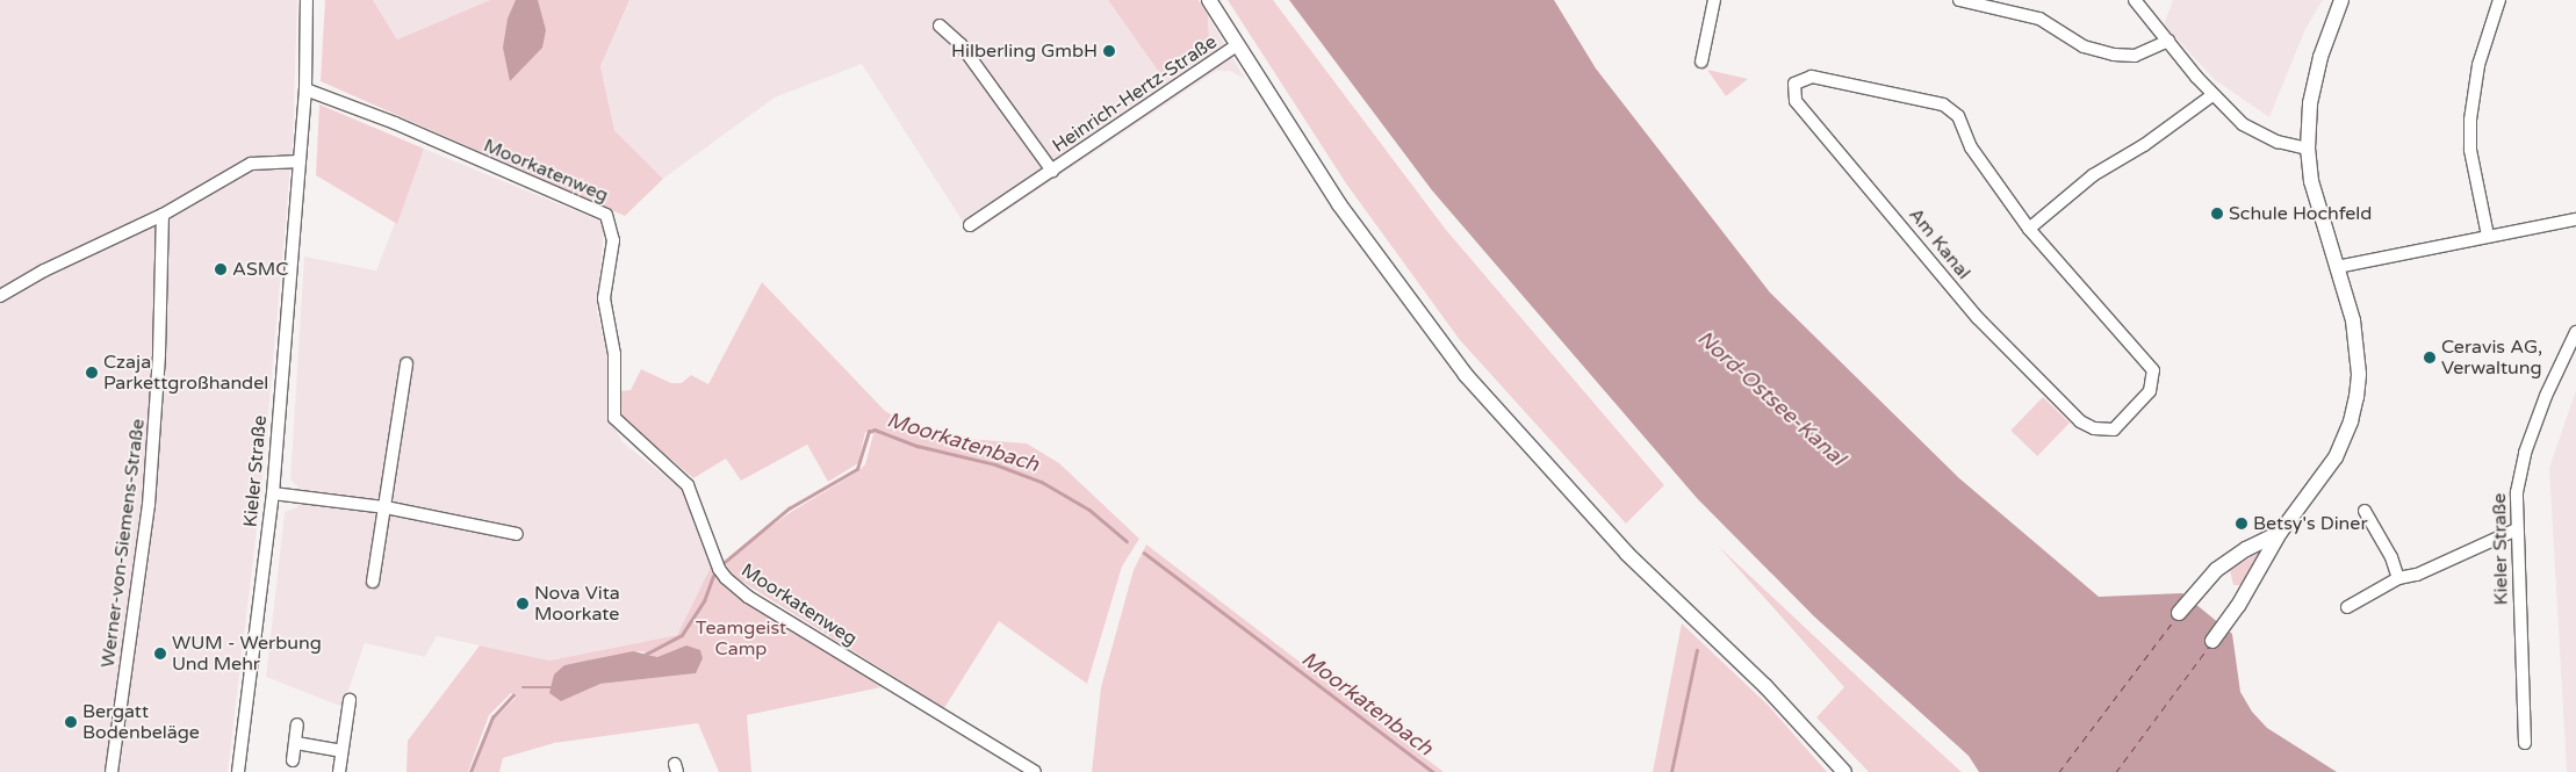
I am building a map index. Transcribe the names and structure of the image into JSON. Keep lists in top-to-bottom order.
{
  "streets": {
    "street": [
      "Heinrich-Hertz-Straße",
      "Moorkatenweg",
      "Am Kanal",
      "Kieler Straße",
      "Werner-von-Siemens-Straße"
    ]
  },
  "crossings": [
    ["Moorkatenweg", "Kieler Straße"]
  ],
  "water": ["Nord-Ostsee-Kanal", "Moorkatenbach"],
  "parks": ["Teamgeist Camp"],
  "places": [
    "Hilberling GmbH",
    "Schule Hochfeld",
    "ASMC",
    "Ceravis AG, Verwaltung",
    "Czaja Parkettgroßhandel",
    "Betsy's Diner",
    "Nova Vita Moorkate",
    "WUM - Werbung Und Mehr",
    "Bergatt Bodenbeläge"
  ]
}
